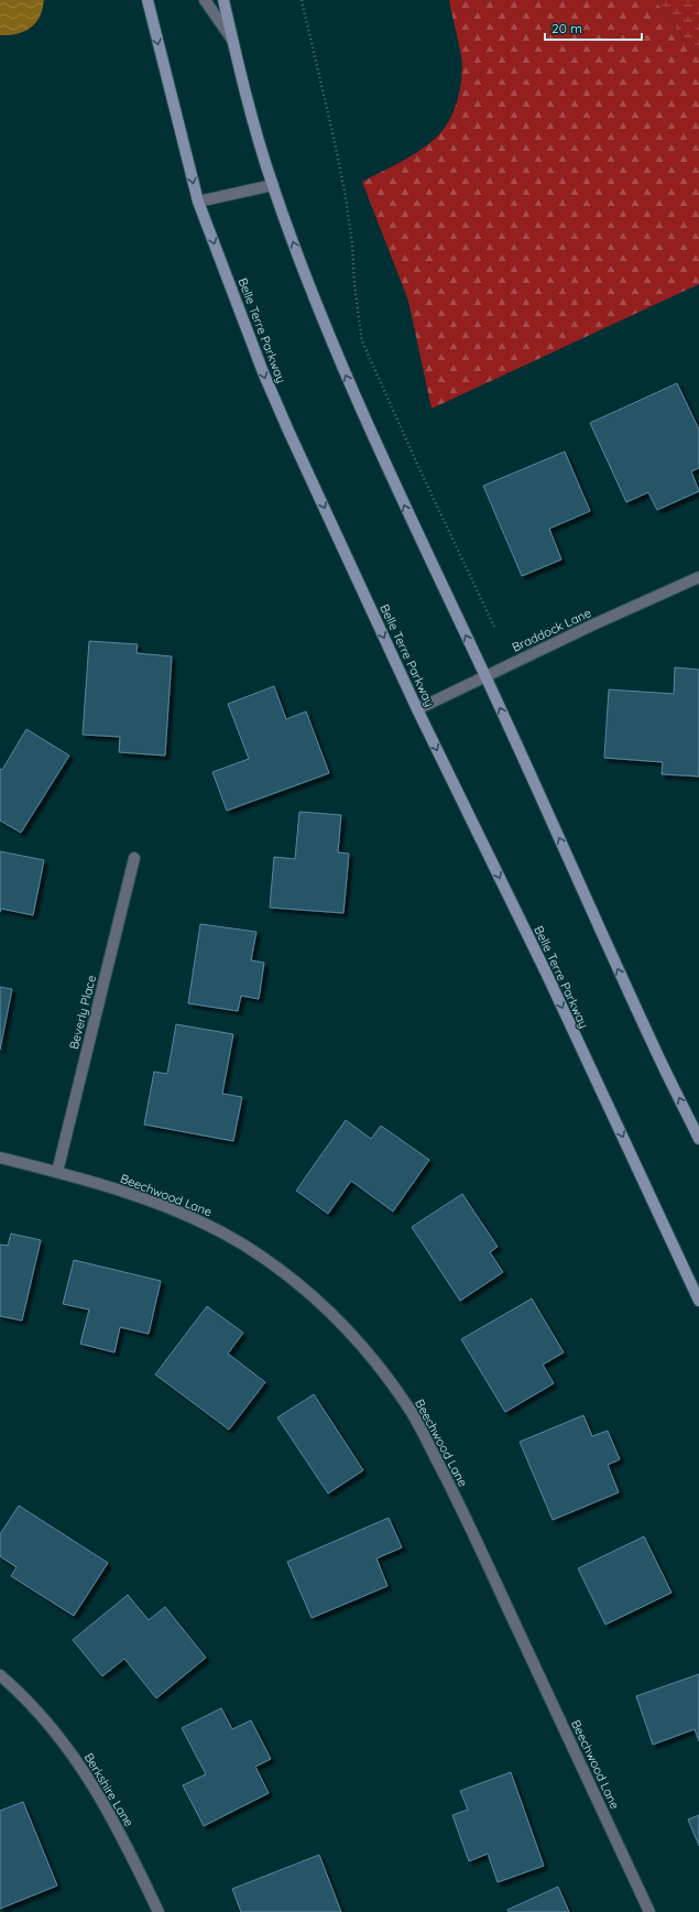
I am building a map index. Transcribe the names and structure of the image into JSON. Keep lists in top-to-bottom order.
{
  "streets": {
    "main road": ["Belle Terre Parkway"],
    "street": [
      "Braddock Lane",
      "Beverly Place",
      "Beechwood Lane",
      "Berkshire Lane"
    ]
  },
  "crossings": [
    ["Belle Terre Parkway", "Braddock Lane"],
    ["Beverly Place", "Beechwood Lane"]
  ],
  "scale_bar": "20 m"
}
